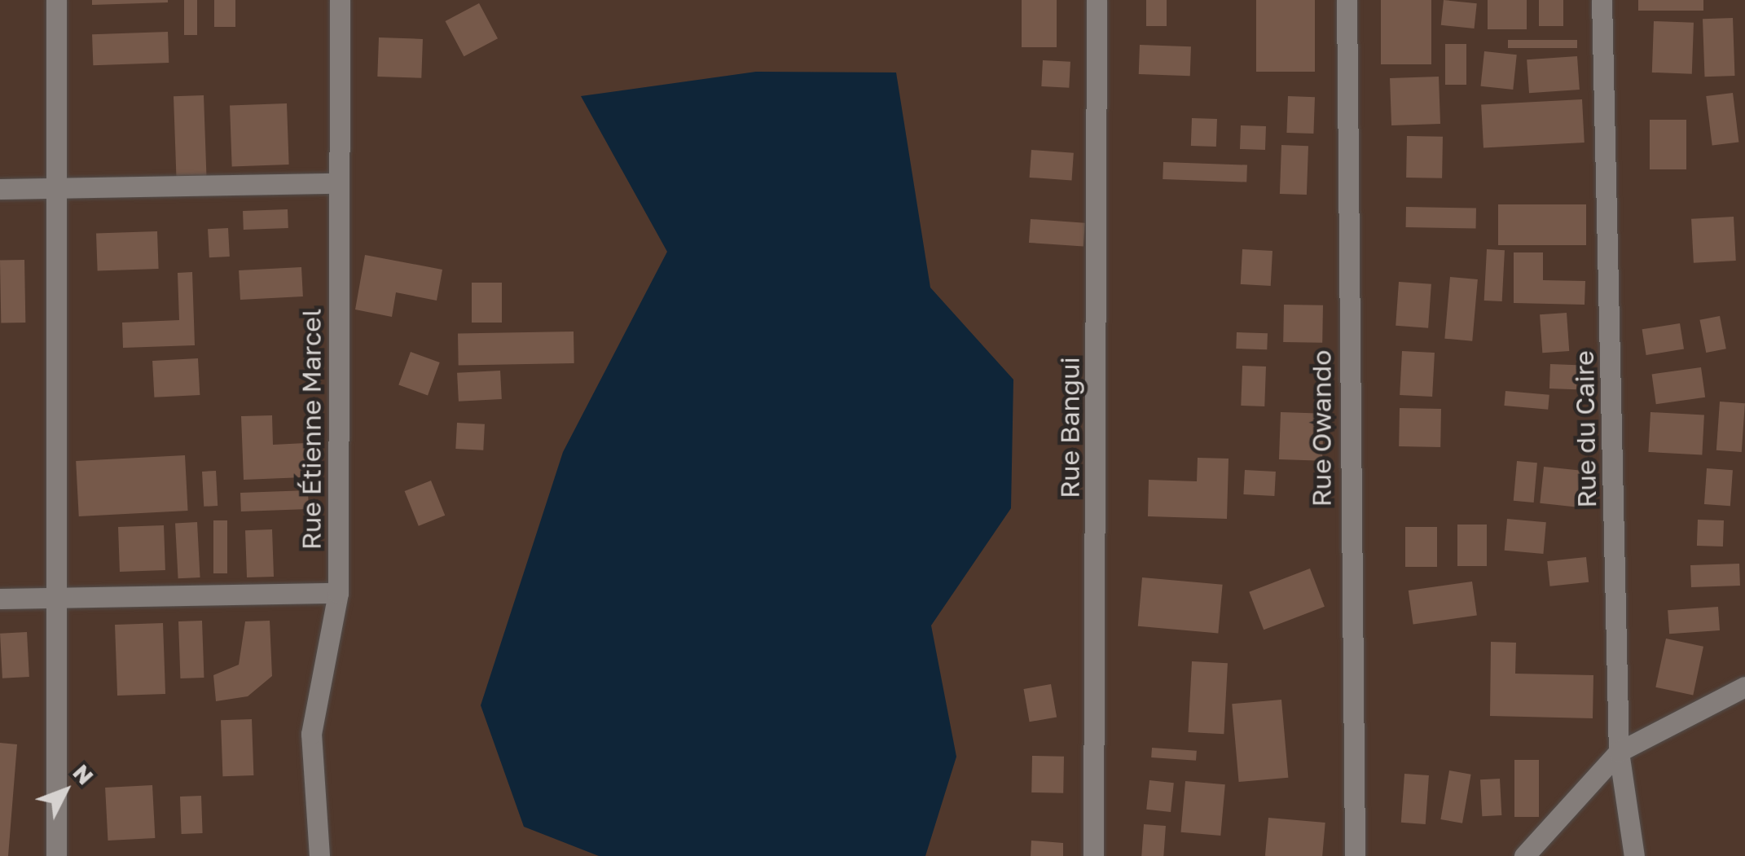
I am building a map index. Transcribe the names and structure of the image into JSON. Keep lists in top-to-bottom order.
{
  "streets": {
    "street": [
      "Rue Bangui",
      "Rue Owando",
      "Rue Étienne Marcel",
      "Rue du Caire"
    ]
  },
  "north": "top right"
}
